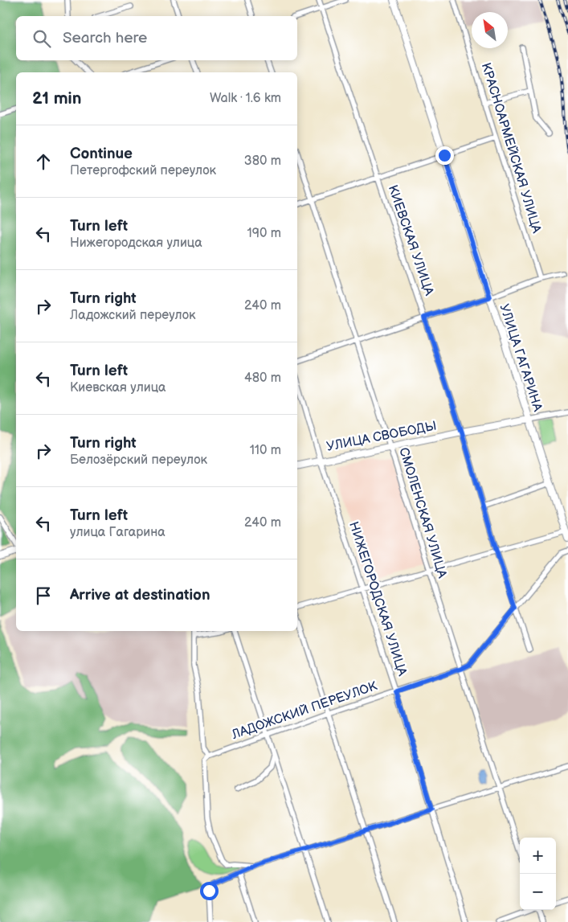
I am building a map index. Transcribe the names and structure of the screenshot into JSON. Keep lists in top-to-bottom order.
{
  "streets": {
    "street": [
      "КРАСНОАРМЕЙСКАЯ УЛИЦА",
      "КИЕВСКАЯ УЛИЦА",
      "УЛИЦА ГАГАРИНА",
      "УЛИЦА СВОБОДЫ",
      "СМОЛЕНСКАЯ УЛИЦА",
      "НИЖЕГОРОДСКАЯ УЛИЦА",
      "ЛАДОЖСКИЙ ПЕРЕУЛОК"
    ]
  },
  "crossings": [
    ["КИЕВСКАЯ УЛИЦА", "УЛИЦА СВОБОДЫ"],
    ["КИЕВСКАЯ УЛИЦА", "ЛАДОЖСКИЙ ПЕРЕУЛОК"],
    ["УЛИЦА ГАГАРИНА", "УЛИЦА СВОБОДЫ"],
    ["УЛИЦА СВОБОДЫ", "СМОЛЕНСКАЯ УЛИЦА"],
    ["УЛИЦА СВОБОДЫ", "НИЖЕГОРОДСКАЯ УЛИЦА"],
    ["СМОЛЕНСКАЯ УЛИЦА", "ЛАДОЖСКИЙ ПЕРЕУЛОК"],
    ["НИЖЕГОРОДСКАЯ УЛИЦА", "ЛАДОЖСКИЙ ПЕРЕУЛОК"]
  ],
  "north": "top left",
  "page": {
    "search": "Search here",
    "heading": ["21 min", "Walk · 1.6 km"],
    "list": [
      ["Continue", "Петергофский переулок", "380 m"],
      ["Turn left", "Нижегородская улица", "190 m"],
      ["Turn right", "Ладожский переулок", "240 m"],
      ["Turn left", "Киевская улица", "480 m"],
      ["Turn right", "Белозёрский переулок", "110 m"],
      ["Turn left", "улица Гагарина", "240 m"],
      "Arrive at destination"
    ],
    "map_buttons": ["+", "−"]
  }
}
